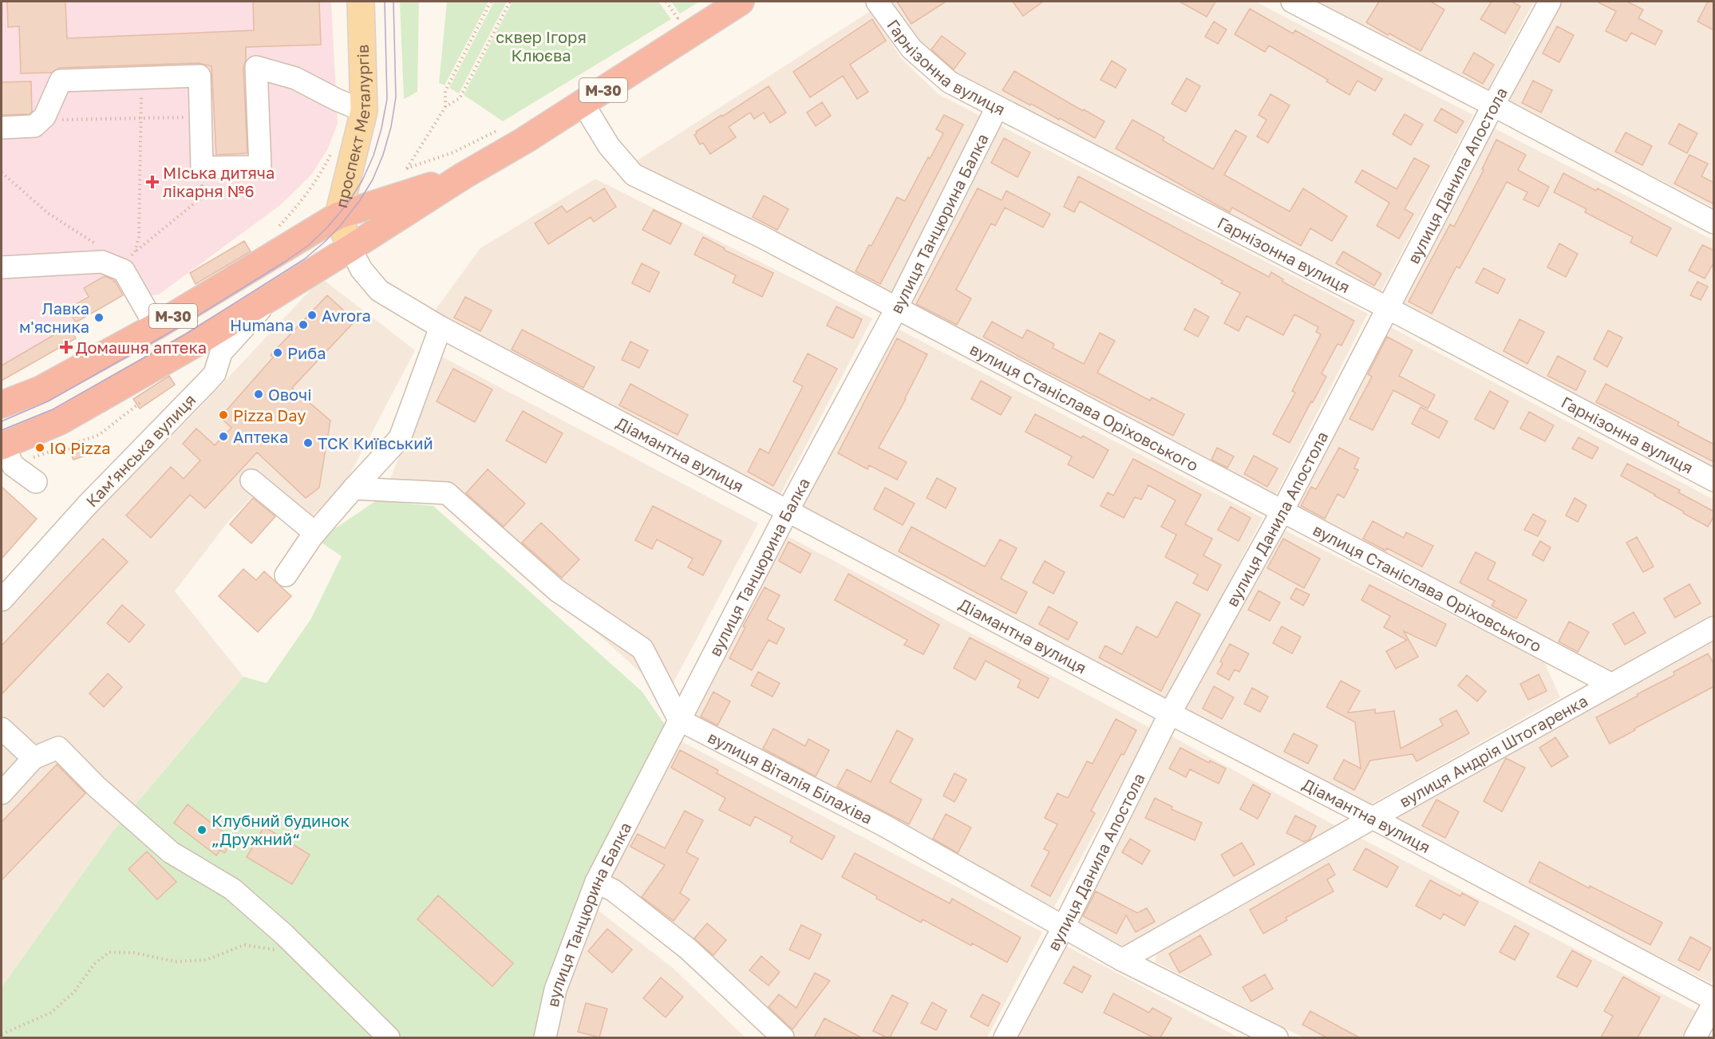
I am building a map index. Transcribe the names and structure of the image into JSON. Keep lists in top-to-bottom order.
{
  "streets": {
    "highway": ["М-30"],
    "main road": ["проспект Металургів"],
    "street": [
      "Гарнізонна вулиця",
      "вулиця Данила Апостола",
      "вулиця Танцюрина Балка",
      "вулиця Станіслава Оріховського",
      "Камʼянська вулиця",
      "Діамантна вулиця",
      "вулиця Андрія Штогаренка",
      "вулиця Віталія Білахіва"
    ]
  },
  "crossings": [
    ["Гарнізонна вулиця", "вулиця Данила Апостола"],
    ["Гарнізонна вулиця", "вулиця Танцюрина Балка"],
    ["М-30", "проспект Металургів"],
    ["М-30", "вулиця Станіслава Оріховського"],
    ["М-30", "Камʼянська вулиця"],
    ["М-30", "Діамантна вулиця"],
    ["проспект Металургів", "Діамантна вулиця"],
    ["вулиця Данила Апостола", "вулиця Станіслава Оріховського"],
    ["вулиця Данила Апостола", "Діамантна вулиця"],
    ["вулиця Данила Апостола", "вулиця Віталія Білахіва"],
    ["вулиця Танцюрина Балка", "вулиця Станіслава Оріховського"],
    ["вулиця Танцюрина Балка", "Діамантна вулиця"],
    ["вулиця Танцюрина Балка", "вулиця Віталія Білахіва"],
    ["вулиця Станіслава Оріховського", "вулиця Андрія Штогаренка"],
    ["Діамантна вулиця", "вулиця Андрія Штогаренка"],
    ["вулиця Андрія Штогаренка", "вулиця Віталія Білахіва"]
  ],
  "parks": ["сквер Ігоря Клюєва"],
  "places": {
    "health": ["МІська дитяча лікарня №6", "Домашня аптека"],
    "other": [
      "Avrora",
      "Лавка м'ясника",
      "Humana",
      "Риба",
      "Овочі",
      "Pizza Day",
      "Аптека",
      "ТСК Київський",
      "IQ Pizza",
      "Клубний будинок „Дружний“"
    ]
  }
}
